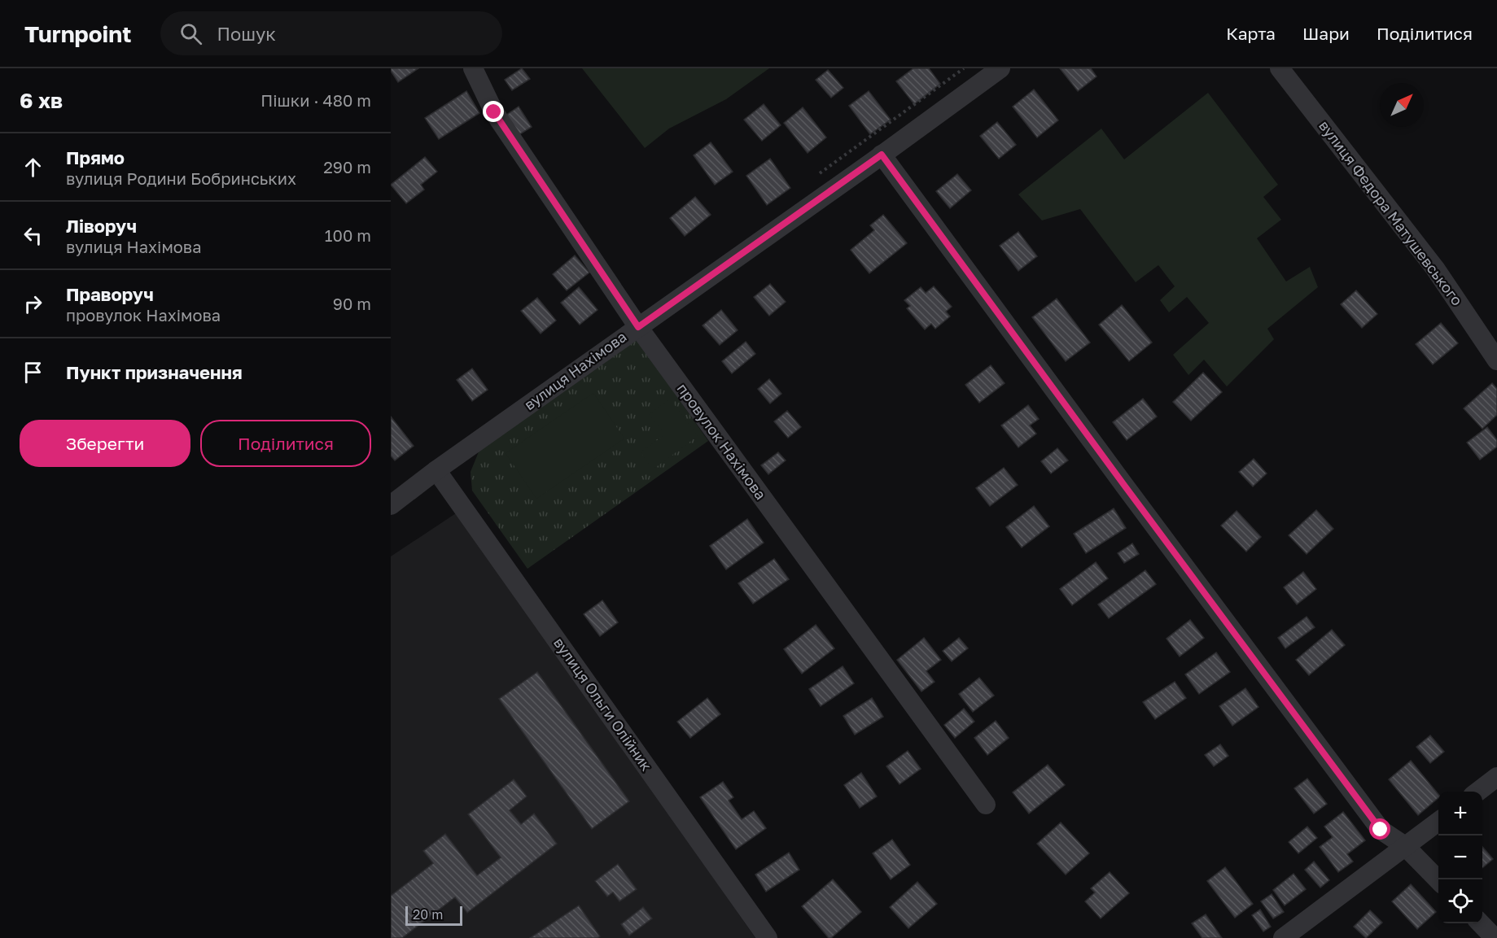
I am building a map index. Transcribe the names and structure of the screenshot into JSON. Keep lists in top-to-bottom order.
{
  "streets": {
    "street": [
      "вулиця Федора Матушевського",
      "вулиця Нахімова",
      "провулок Нахімова",
      "вулиця Ольги Олійник"
    ]
  },
  "crossings": [
    ["вулиця Нахімова", "провулок Нахімова"],
    ["вулиця Нахімова", "вулиця Ольги Олійник"]
  ],
  "scale_bar": "20 m",
  "north": "top right",
  "page": {
    "header": "Turnpoint",
    "search": "Пошук",
    "nav": ["Карта", "Шари", "Поділитися"],
    "heading": ["6 хв", "Пішки · 480 m"],
    "list": [
      ["Прямо", "вулиця Родини Бобринських", "290 m"],
      ["Ліворуч", "вулиця Нахімова", "100 m"],
      ["Праворуч", "провулок Нахімова", "90 m"],
      "Пункт призначення"
    ],
    "buttons": ["Зберегти", "Поділитися"],
    "map_buttons": ["+", "−"],
    "scale": "20 m"
  }
}
